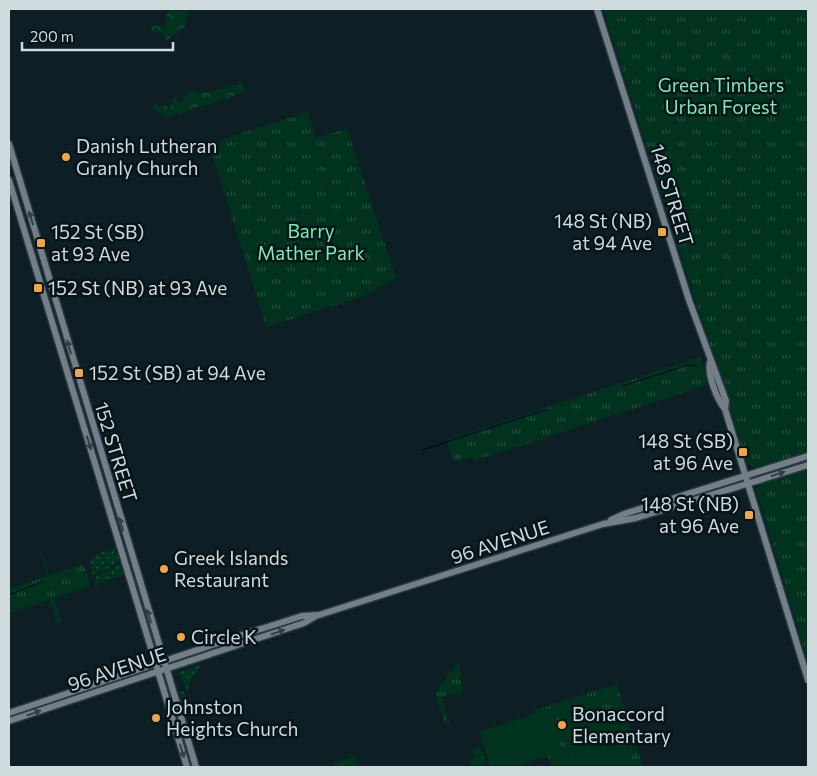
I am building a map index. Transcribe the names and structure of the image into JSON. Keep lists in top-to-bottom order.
{
  "streets": {
    "main road": ["148 STREET", "152 STREET", "96 AVENUE"]
  },
  "crossings": [
    ["148 STREET", "96 AVENUE"],
    ["152 STREET", "96 AVENUE"]
  ],
  "parks": ["Green Timbers Urban Forest", "Barry Mather Park"],
  "places": {
    "other": [
      "Danish Lutheran Granly Church",
      "Greek Islands Restaurant",
      "Circle K",
      "Johnston Heights Church",
      "Bonaccord Elementary"
    ],
    "transit": [
      "148 St (NB) at 94 Ave",
      "152 St (SB) at 93 Ave",
      "152 St (NB) at 93 Ave",
      "152 St (SB) at 94 Ave",
      "148 St (SB) at 96 Ave",
      "148 St (NB) at 96 Ave"
    ]
  },
  "scale_bar": "200 m"
}
